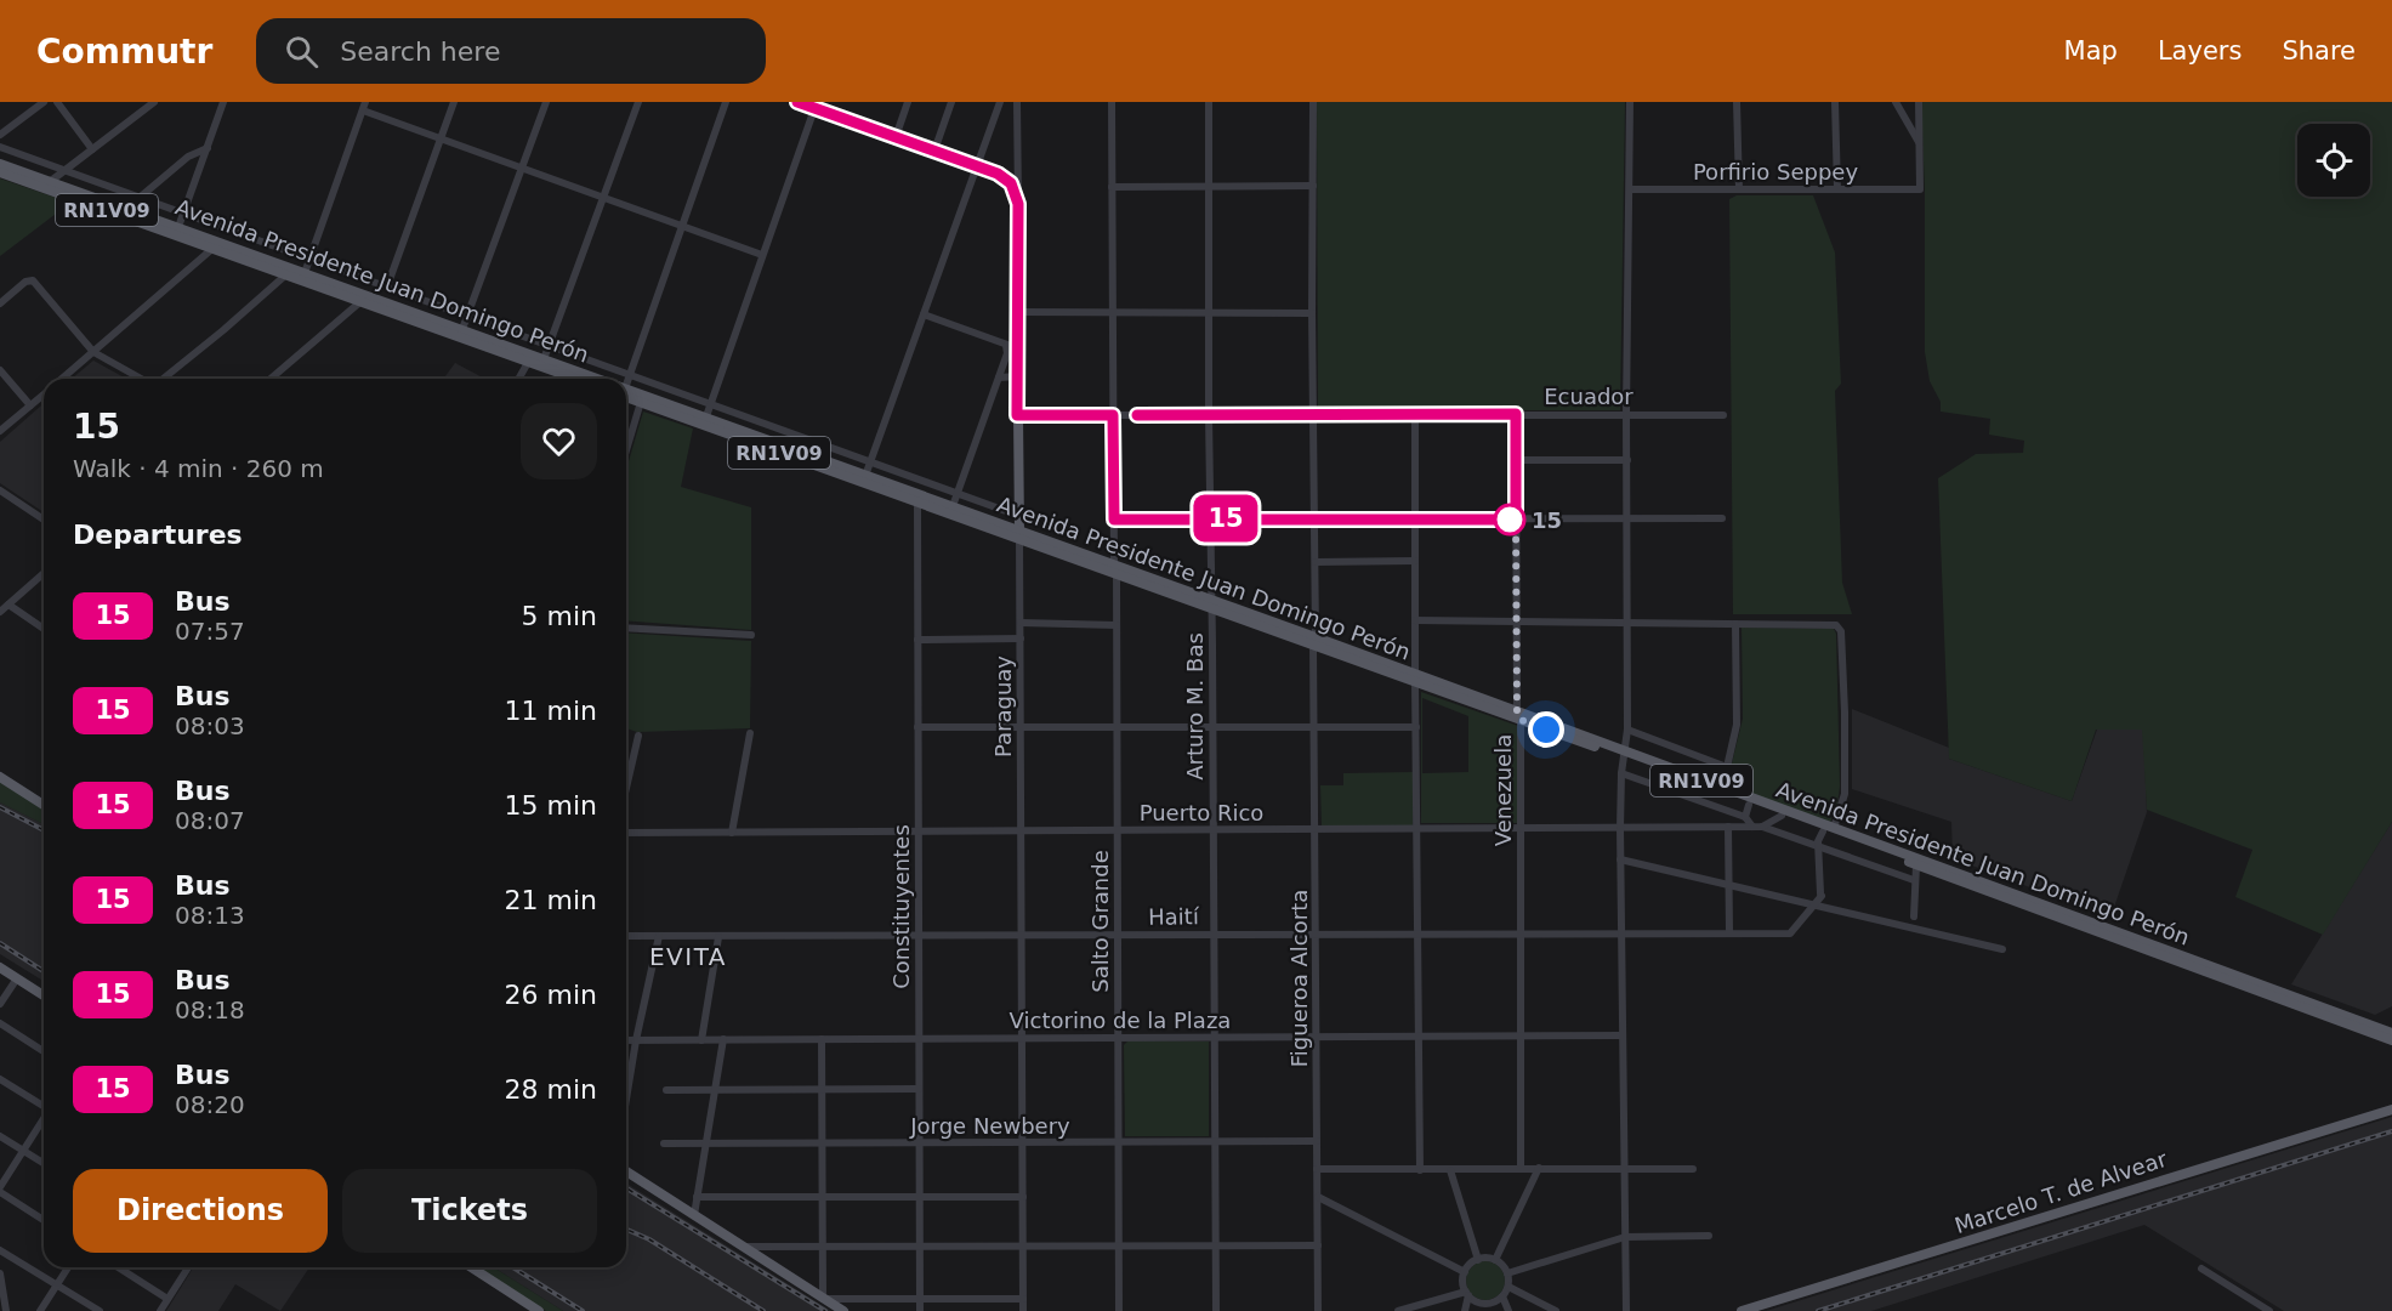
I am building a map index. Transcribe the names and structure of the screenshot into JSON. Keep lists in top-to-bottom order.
{
  "streets": {
    "main road": [
      "RN1V09",
      "Avenida Presidente Juan Domingo Perón",
      "Paraguay",
      "Marcelo T. de Alvear"
    ],
    "street": [
      "Porfirio Seppey",
      "Ecuador",
      "Arturo M. Bas",
      "Venezuela",
      "Puerto Rico",
      "Constituyentes",
      "Haití",
      "Salto Grande",
      "Figueroa Alcorta",
      "Victorino de la Plaza",
      "Jorge Newbery"
    ]
  },
  "crossings": [
    ["Avenida Presidente Juan Domingo Perón", "Paraguay"],
    ["Avenida Presidente Juan Domingo Perón", "Arturo M. Bas"],
    ["Avenida Presidente Juan Domingo Perón", "Venezuela"],
    ["Avenida Presidente Juan Domingo Perón", "Puerto Rico"],
    ["Avenida Presidente Juan Domingo Perón", "Constituyentes"],
    ["Avenida Presidente Juan Domingo Perón", "Salto Grande"],
    ["Avenida Presidente Juan Domingo Perón", "Figueroa Alcorta"],
    ["Ecuador", "Paraguay"],
    ["Ecuador", "Arturo M. Bas"],
    ["Ecuador", "Venezuela"],
    ["Ecuador", "Salto Grande"],
    ["Ecuador", "Figueroa Alcorta"],
    ["Paraguay", "Puerto Rico"],
    ["Paraguay", "Haití"],
    ["Paraguay", "Victorino de la Plaza"],
    ["Paraguay", "Jorge Newbery"],
    ["Arturo M. Bas", "Puerto Rico"],
    ["Arturo M. Bas", "Haití"],
    ["Arturo M. Bas", "Victorino de la Plaza"],
    ["Arturo M. Bas", "Jorge Newbery"],
    ["Venezuela", "Puerto Rico"],
    ["Venezuela", "Haití"],
    ["Venezuela", "Victorino de la Plaza"],
    ["Puerto Rico", "Constituyentes"],
    ["Puerto Rico", "Salto Grande"],
    ["Puerto Rico", "Figueroa Alcorta"],
    ["Constituyentes", "Haití"],
    ["Constituyentes", "Victorino de la Plaza"],
    ["Constituyentes", "Jorge Newbery"],
    ["Haití", "Salto Grande"],
    ["Haití", "Figueroa Alcorta"],
    ["Salto Grande", "Victorino de la Plaza"],
    ["Salto Grande", "Jorge Newbery"],
    ["Figueroa Alcorta", "Victorino de la Plaza"],
    ["Figueroa Alcorta", "Jorge Newbery"]
  ],
  "districts": ["EVITA"],
  "places": ["15"],
  "lines": ["bus line 15"],
  "page": {
    "header": "Commutr",
    "search": "Search here",
    "nav": ["Map", "Layers", "Share"],
    "on_map": "15",
    "heading": [
      ["15", "Walk · 4 min · 260 m"],
      "Departures"
    ],
    "list": [
      {
        "mark": "15",
        "name": "Bus",
        "note": "07:57",
        "value": "5 min"
      },
      {
        "mark": "15",
        "name": "Bus",
        "note": "08:03",
        "value": "11 min"
      },
      {
        "mark": "15",
        "name": "Bus",
        "note": "08:07",
        "value": "15 min"
      },
      {
        "mark": "15",
        "name": "Bus",
        "note": "08:13",
        "value": "21 min"
      },
      {
        "mark": "15",
        "name": "Bus",
        "note": "08:18",
        "value": "26 min"
      },
      {
        "mark": "15",
        "name": "Bus",
        "note": "08:20",
        "value": "28 min"
      }
    ],
    "buttons": ["Directions", "Tickets"]
  }
}
